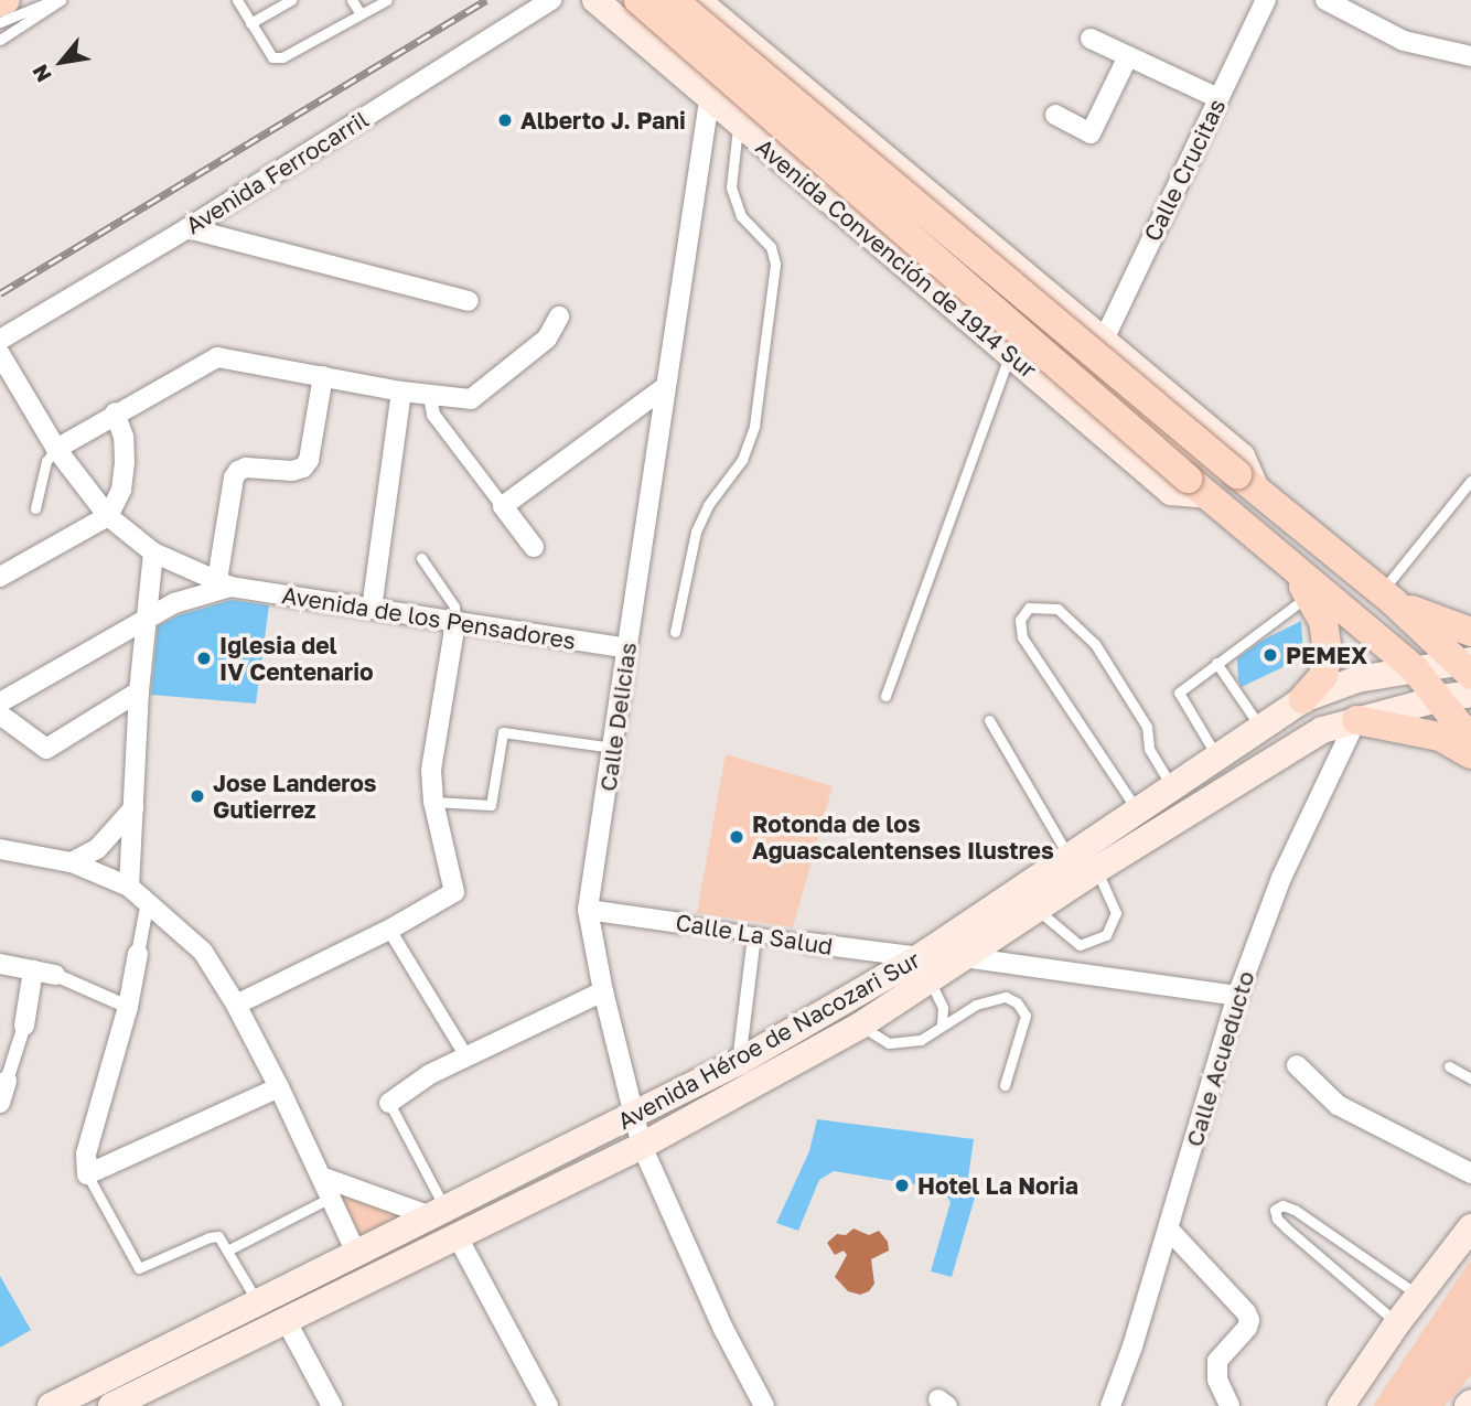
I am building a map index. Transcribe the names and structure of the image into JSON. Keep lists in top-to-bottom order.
{
  "streets": {
    "main road": ["Avenida Convención de 1914 Sur", "Avenida Héroe de Nacozari Sur"],
    "street": [
      "Calle Crucitas",
      "Avenida Ferrocarril",
      "Avenida de los Pensadores",
      "Calle Delicias",
      "Calle La Salud",
      "Calle Acueducto"
    ]
  },
  "crossings": [
    ["Avenida Convención de 1914 Sur", "Calle Delicias"],
    ["Avenida de los Pensadores", "Calle Delicias"],
    ["Calle Delicias", "Calle La Salud"],
    ["Calle Delicias", "Avenida Héroe de Nacozari Sur"],
    ["Calle La Salud", "Avenida Héroe de Nacozari Sur"],
    ["Avenida Héroe de Nacozari Sur", "Calle Acueducto"]
  ],
  "places": [
    "Alberto J. Pani",
    "PEMEX",
    "Iglesia del IV Centenario",
    "Jose Landeros Gutierrez",
    "Rotonda de los Aguascalentenses Ilustres",
    "Hotel La Noria"
  ],
  "north": "bottom left"
}
